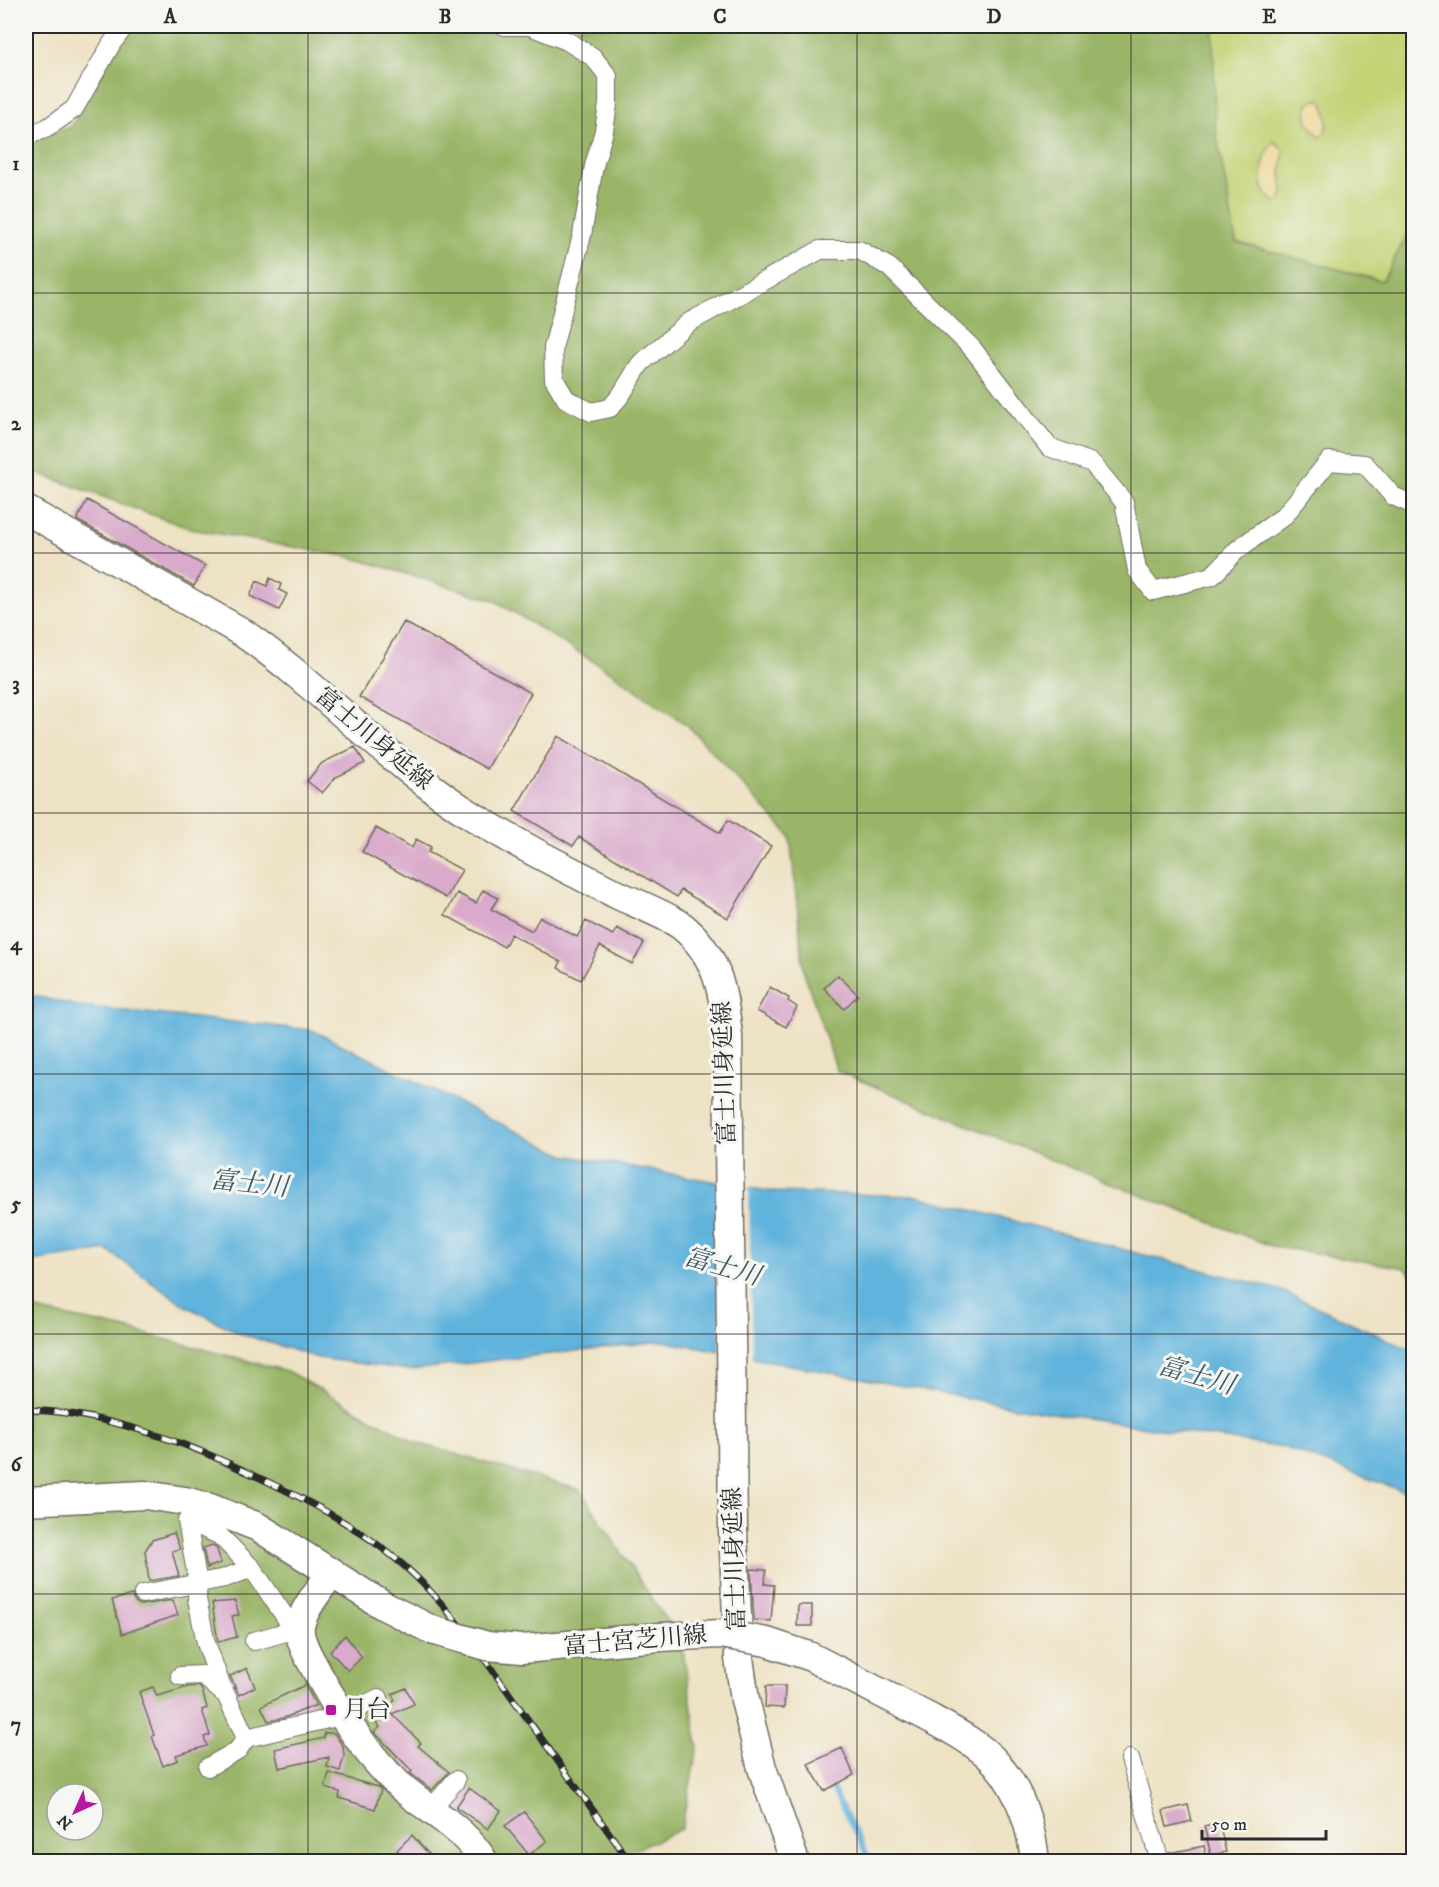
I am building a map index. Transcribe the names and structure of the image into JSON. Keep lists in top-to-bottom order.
{
  "streets": {
    "main road": ["富士川身延線", "富士宮芝川線"]
  },
  "water": ["富士川"],
  "places": {
    "transit": ["月台"]
  },
  "scale_bar": "50 m",
  "north": "bottom left",
  "grid": {
    "columns": [
      "A",
      "B",
      "C",
      "D",
      "E"
    ],
    "rows": [
      "1",
      "2",
      "3",
      "4",
      "5",
      "6",
      "7"
    ]
  }
}
